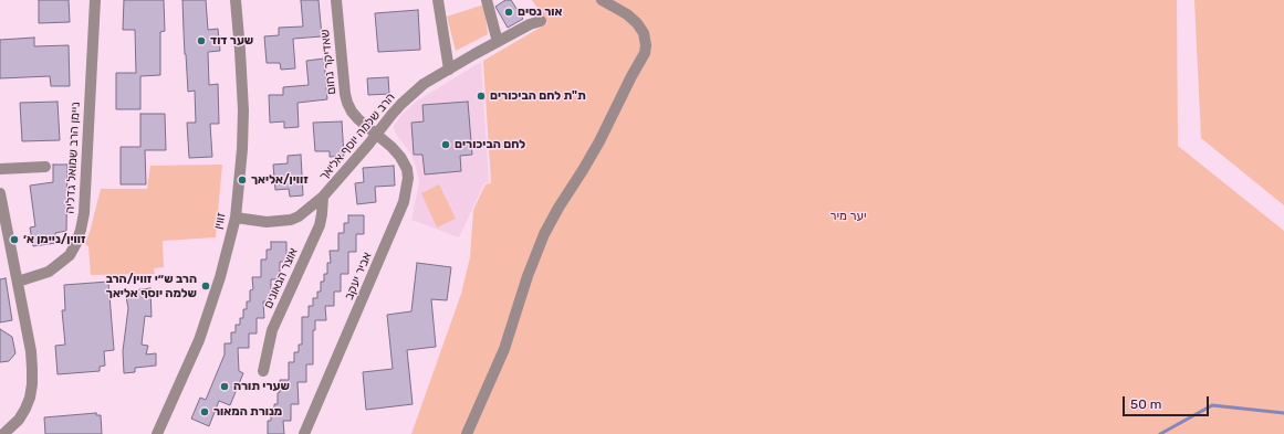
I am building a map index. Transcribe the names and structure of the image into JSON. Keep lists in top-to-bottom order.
{
  "streets": {
    "street": [
      "שאדיקר נחום",
      "הרב שלמה יוסף אליאך",
      "ניימן הרב שמואל גדליה",
      "זווין",
      "אביר יעקב",
      "אוצר הגאונים"
    ]
  },
  "crossings": [
    ["שאדיקר נחום", "הרב שלמה יוסף אליאך"],
    ["שאדיקר נחום", "אביר יעקב"],
    ["הרב שלמה יוסף אליאך", "זווין"],
    ["הרב שלמה יוסף אליאך", "אביר יעקב"],
    ["הרב שלמה יוסף אליאך", "אוצר הגאונים"]
  ],
  "parks": ["יער מיר"],
  "places": [
    "אור נסים",
    "שער דוד",
    "ת\"ת לחם הביכורים",
    "לחם הביכורים",
    "זווין/אליאך",
    "זווין/ניימן א׳",
    "הרב ש״י זווין/הרב שלמה יוסף אליאך",
    "שערי תורה",
    "מנורת המאור"
  ],
  "scale_bar": "50 m"
}
